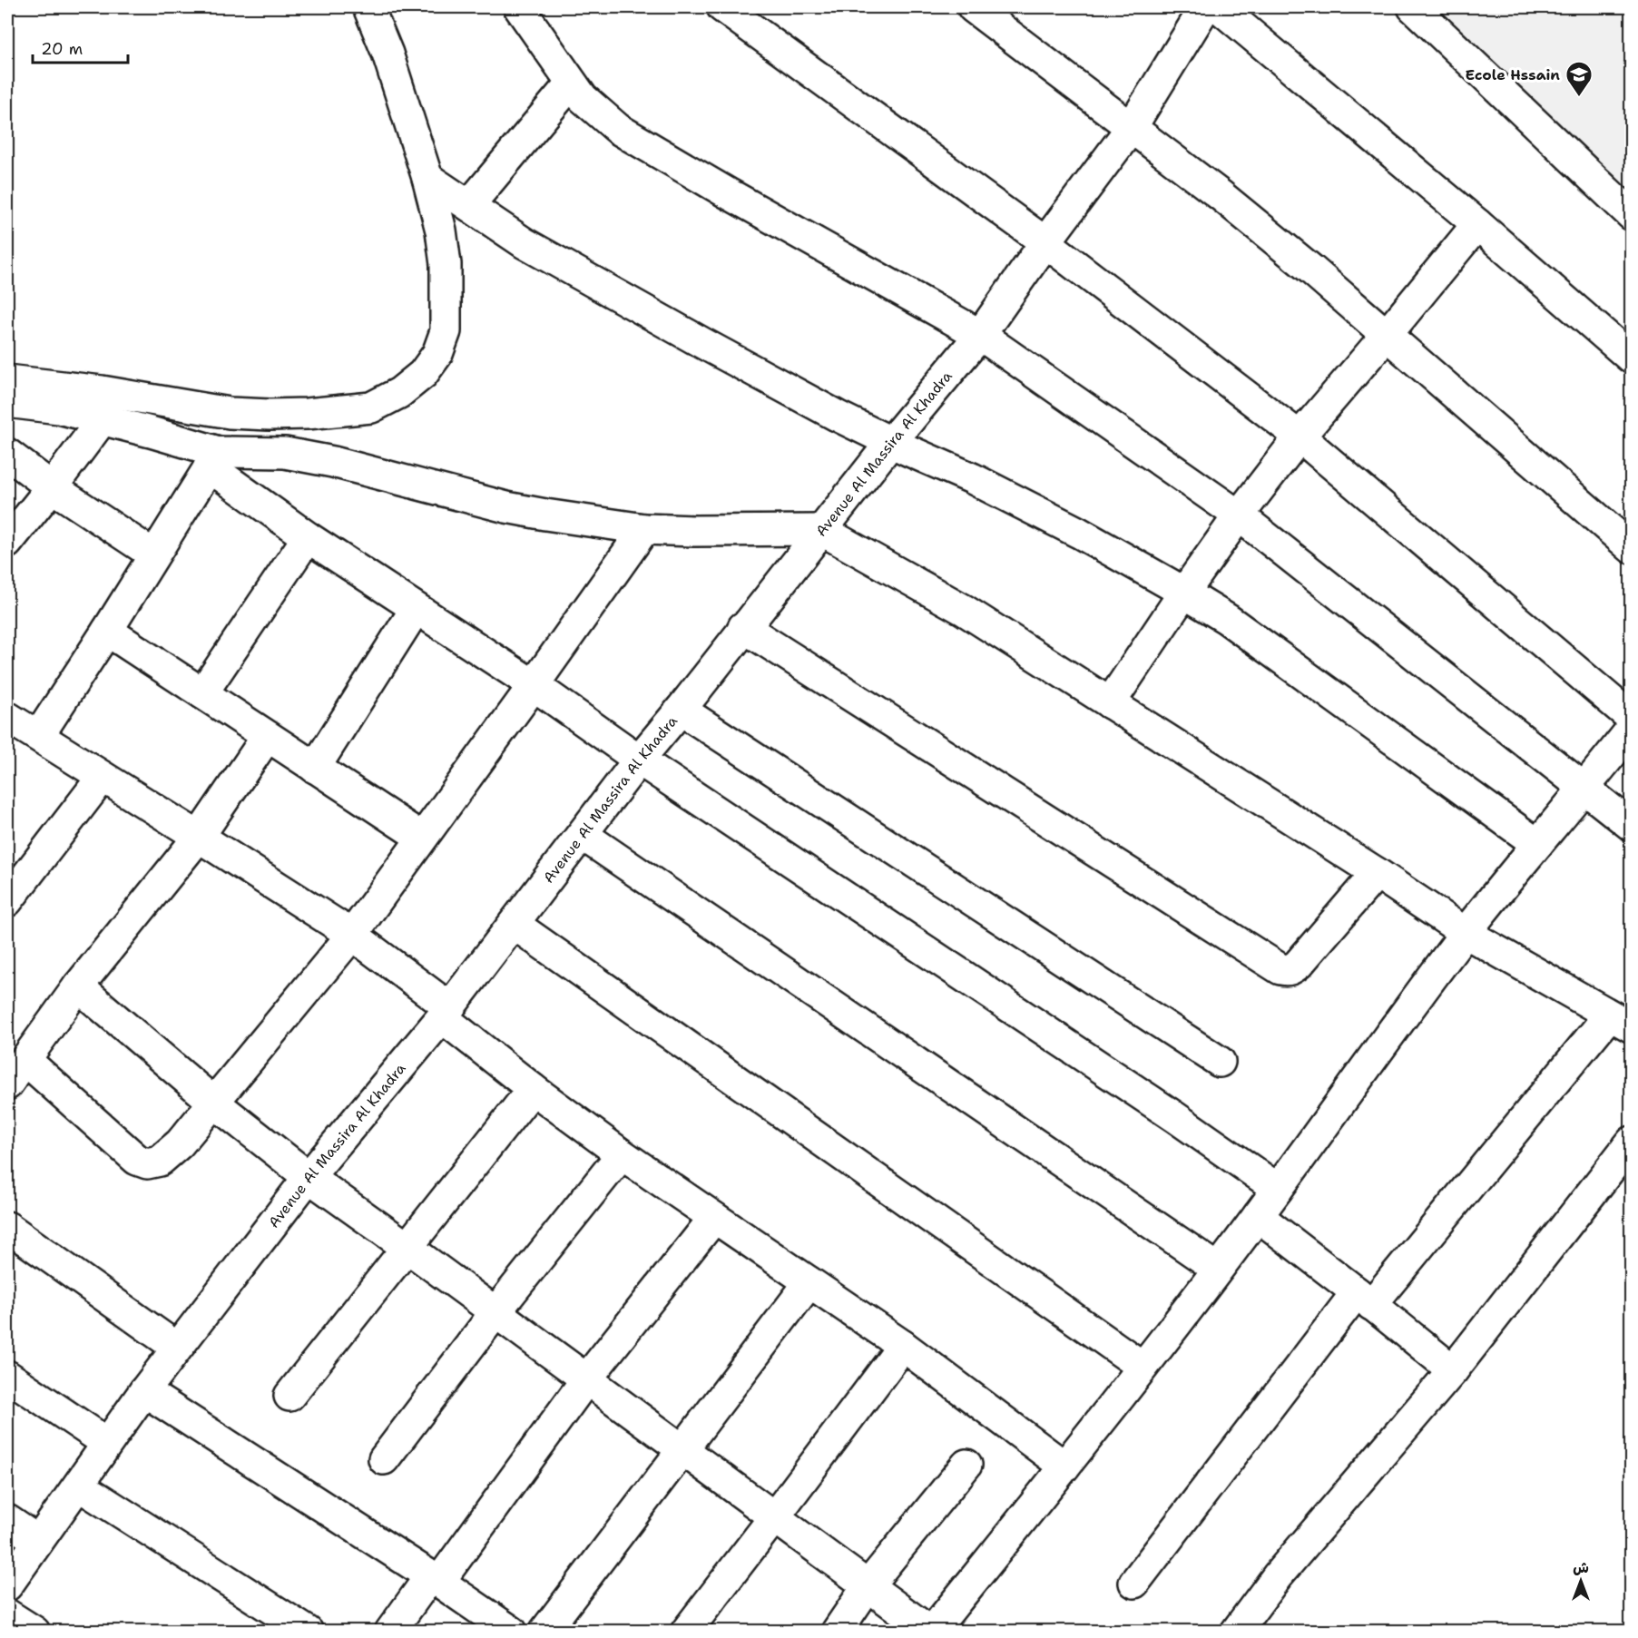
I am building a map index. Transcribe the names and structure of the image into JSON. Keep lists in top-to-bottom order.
{
  "streets": {
    "street": ["Avenue Al Massira Al Khadra"]
  },
  "places": {
    "school or university": ["Ecole Hssain"]
  },
  "scale_bar": "20 m",
  "north": "top"
}
